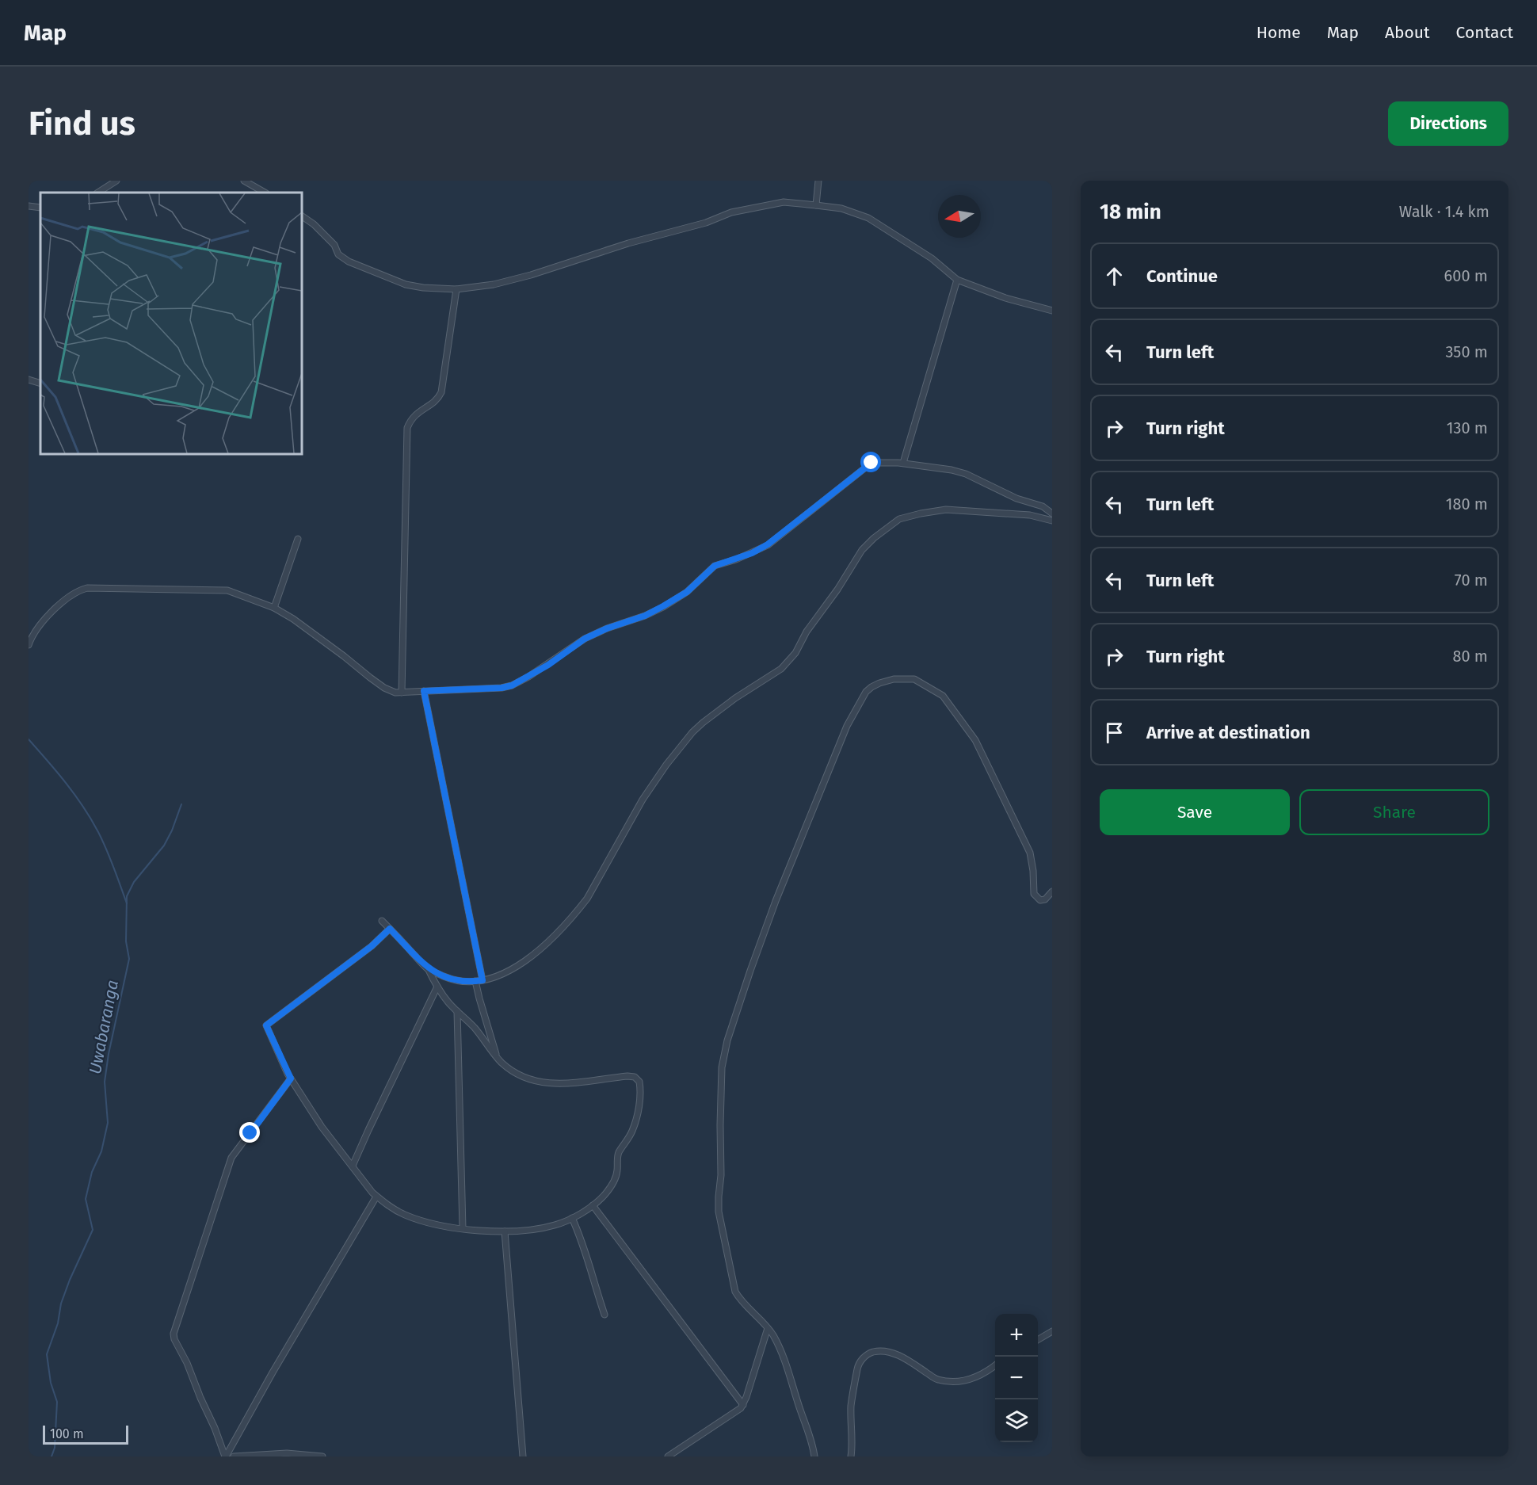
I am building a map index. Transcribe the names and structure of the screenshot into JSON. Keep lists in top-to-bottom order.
{
  "water": ["Uwabaranga"],
  "scale_bar": "100 m",
  "north": "left",
  "page": {
    "header": "Map",
    "nav": [
      "Home",
      "Map",
      "About",
      "Contact"
    ],
    "buttons": [
      "Directions",
      ["Save", "Share"]
    ],
    "title": "Find us",
    "heading": ["18 min", "Walk · 1.4 km"],
    "list": [
      ["Continue", "600 m"],
      ["Turn left", "350 m"],
      ["Turn right", "130 m"],
      ["Turn left", "180 m"],
      ["Turn left", "70 m"],
      ["Turn right", "80 m"],
      "Arrive at destination"
    ],
    "map_buttons": ["+", "−"],
    "scale": "100 m"
  }
}
